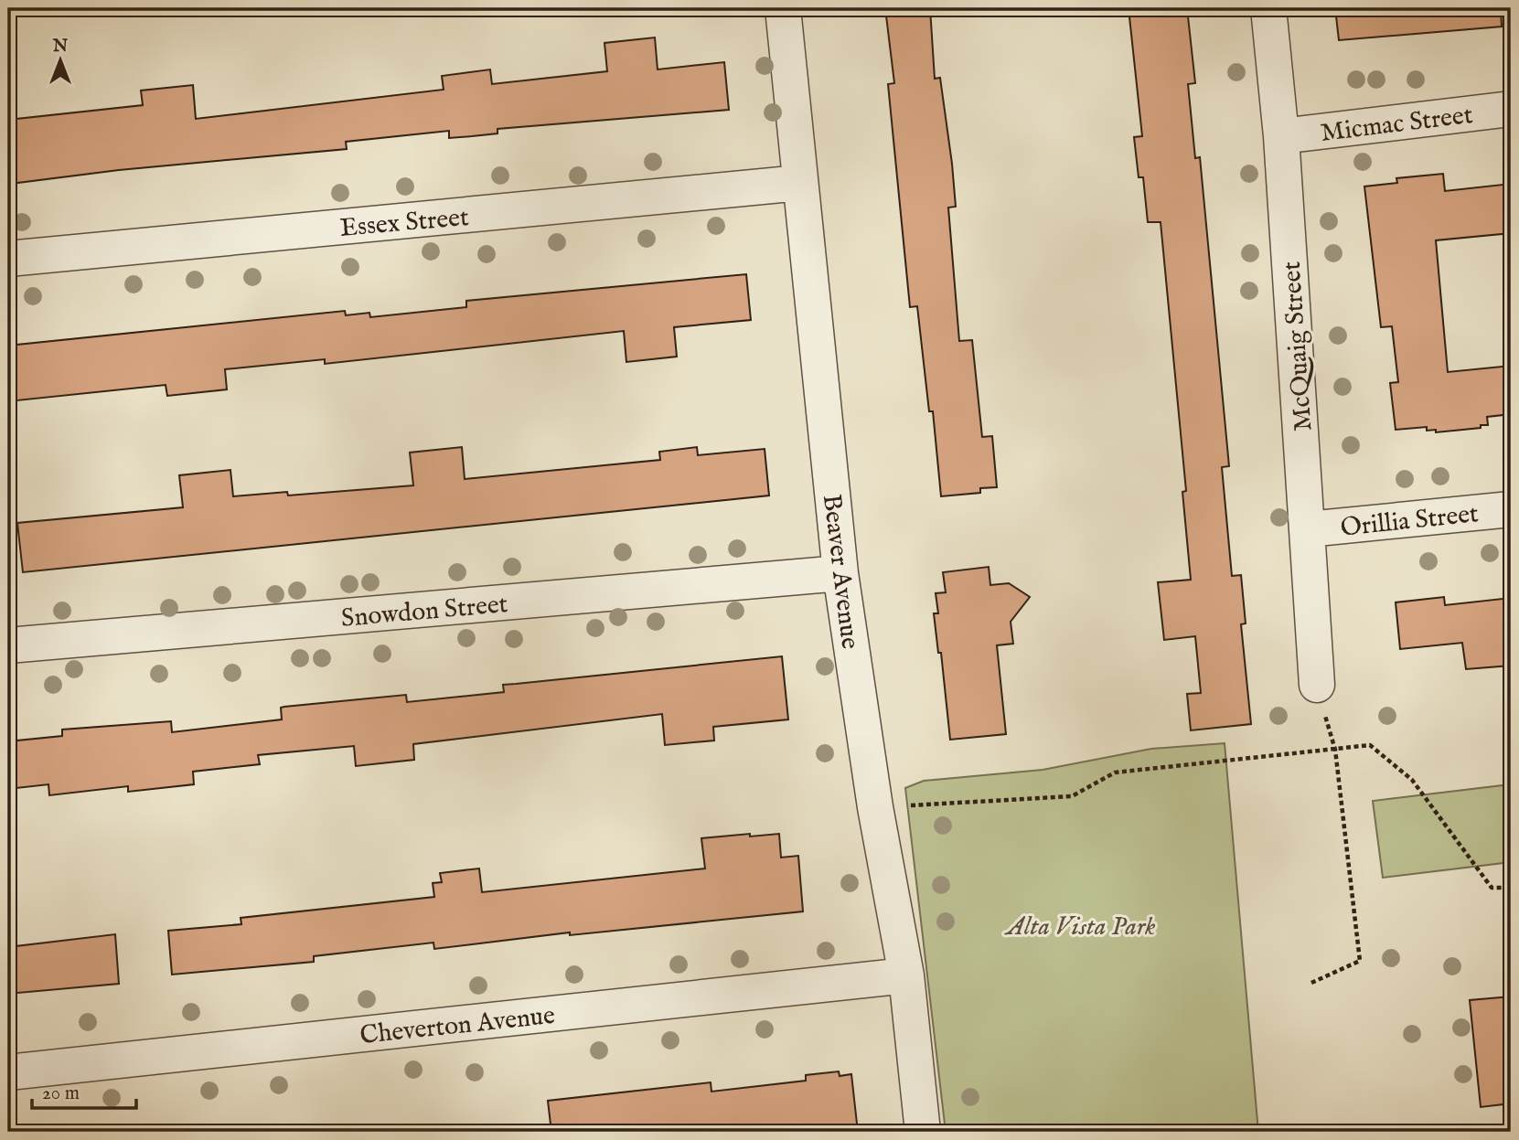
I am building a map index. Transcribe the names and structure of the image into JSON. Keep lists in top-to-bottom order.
{
  "streets": {
    "street": [
      "Micmac Street",
      "Essex Street",
      "McQuaig Street",
      "Orillia Street",
      "Beaver Avenue",
      "Snowdon Street",
      "Cheverton Avenue"
    ]
  },
  "crossings": [
    ["Micmac Street", "McQuaig Street"],
    ["Essex Street", "Beaver Avenue"],
    ["McQuaig Street", "Orillia Street"],
    ["Beaver Avenue", "Snowdon Street"],
    ["Beaver Avenue", "Cheverton Avenue"]
  ],
  "parks": ["Alta Vista Park"],
  "scale_bar": "20 m",
  "north": "top"
}
